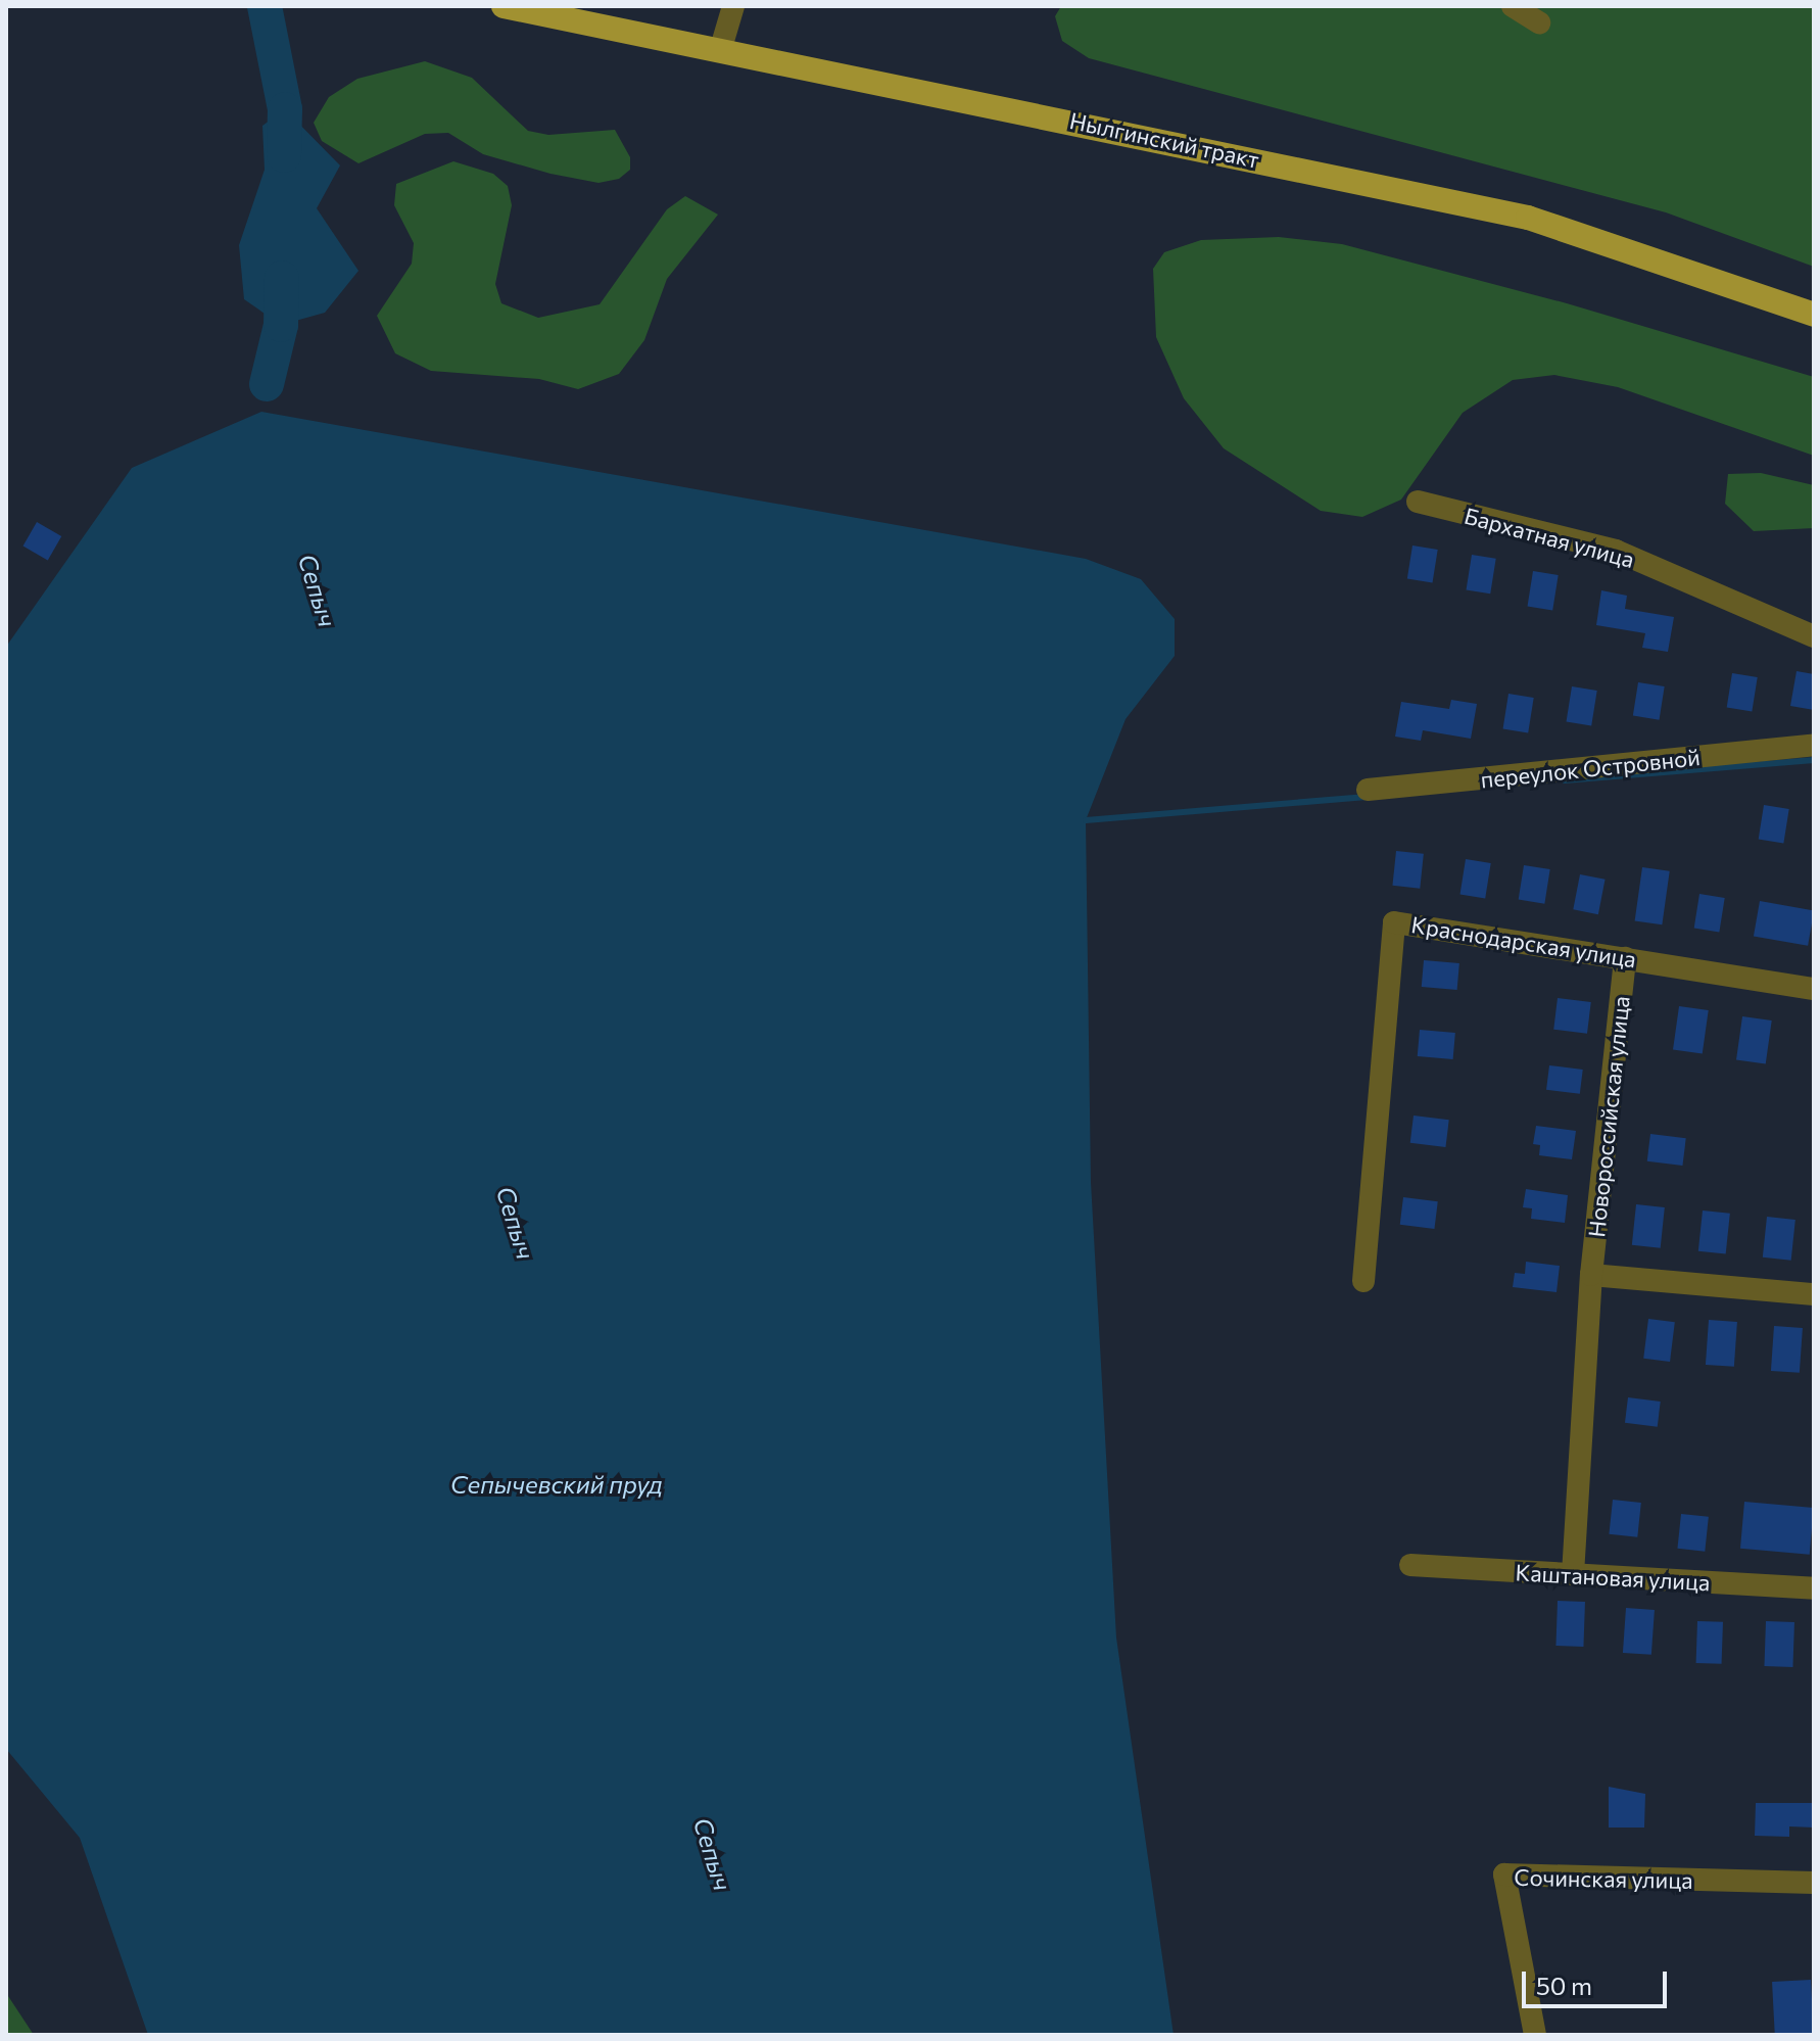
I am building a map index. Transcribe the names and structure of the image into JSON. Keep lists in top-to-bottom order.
{
  "streets": {
    "main road": ["Нылгинский тракт"],
    "street": [
      "Бархатная улица",
      "переулок Островной",
      "Краснодарская улица",
      "Новороссийская улица",
      "Каштановая улица",
      "Сочинская улица"
    ]
  },
  "crossings": [
    ["Краснодарская улица", "Новороссийская улица"],
    ["Новороссийская улица", "Каштановая улица"]
  ],
  "water": ["Сепыч", "Сепычевский пруд"],
  "scale_bar": "50 m"
}
